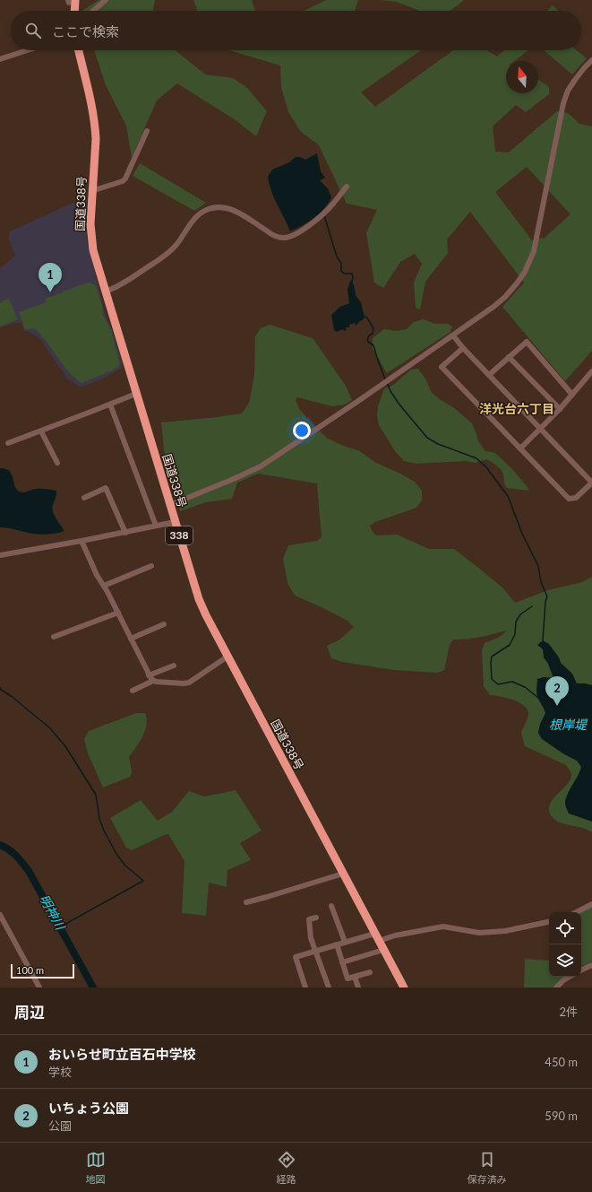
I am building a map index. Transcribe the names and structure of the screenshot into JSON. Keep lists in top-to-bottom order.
{
  "streets": {
    "highway": ["国道338号", "338"]
  },
  "districts": ["洋光台六丁目"],
  "water": ["根岸堤", "明神川"],
  "scale_bar": "100 m",
  "north": "top",
  "page": {
    "search": "ここで検索",
    "pins": ["1", "2"],
    "scale": "100 m",
    "heading": ["周辺", "2件"],
    "list": [
      {
        "mark": "1",
        "name": "おいらせ町立百石中学校",
        "note": "学校",
        "value": "450 m"
      },
      {
        "mark": "2",
        "name": "いちょう公園",
        "note": "公園",
        "value": "590 m"
      }
    ],
    "nav": ["地図", "経路", "保存済み"]
  }
}
